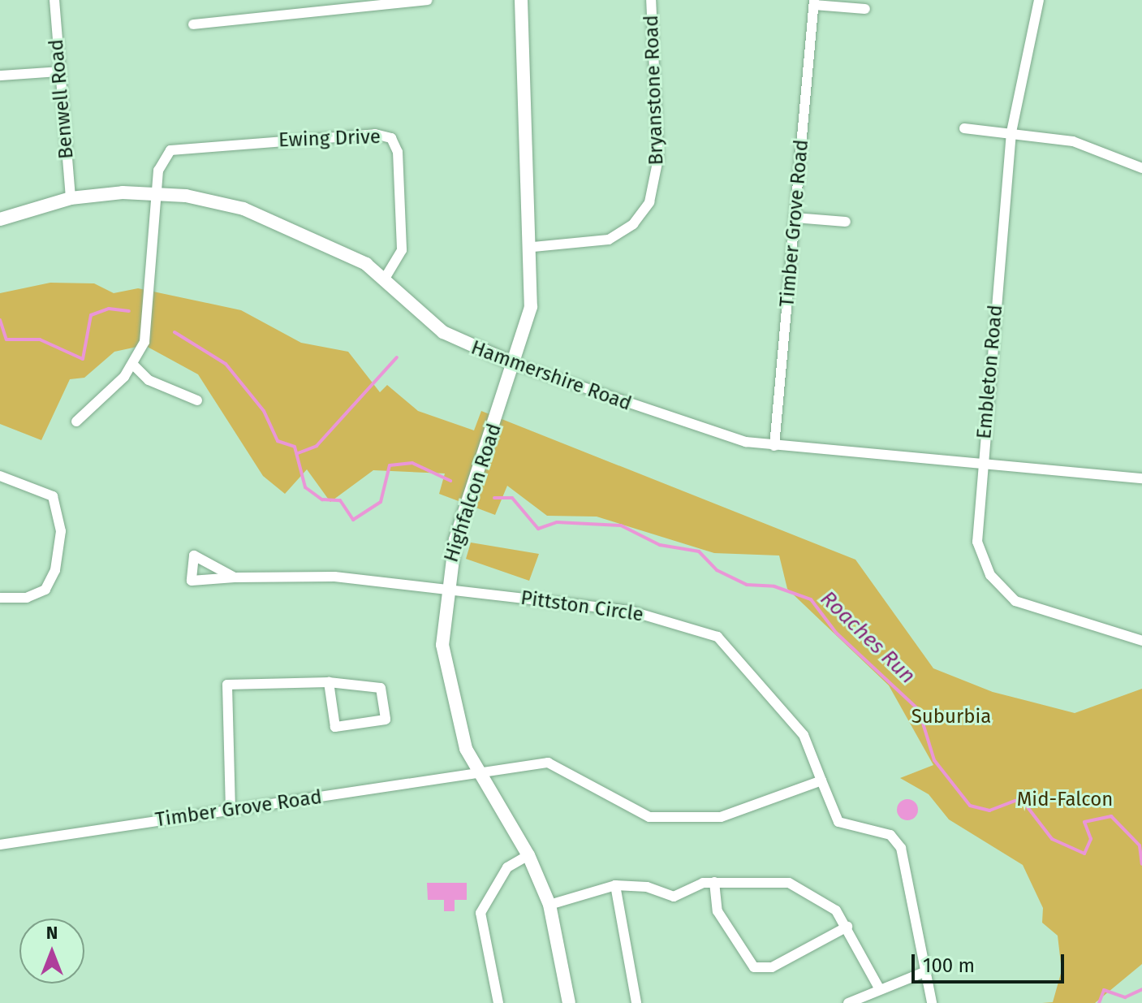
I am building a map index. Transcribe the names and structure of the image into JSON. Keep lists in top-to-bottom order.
{
  "streets": {
    "street": [
      "Bryanstone Road",
      "Benwell Road",
      "Ewing Drive",
      "Timber Grove Road",
      "Embleton Road",
      "Hammershire Road",
      "Highfalcon Road",
      "Pittston Circle"
    ]
  },
  "crossings": [
    ["Bryanstone Road", "Highfalcon Road"],
    ["Benwell Road", "Hammershire Road"],
    ["Ewing Drive", "Hammershire Road"],
    ["Timber Grove Road", "Hammershire Road"],
    ["Timber Grove Road", "Highfalcon Road"],
    ["Embleton Road", "Hammershire Road"],
    ["Hammershire Road", "Highfalcon Road"],
    ["Highfalcon Road", "Pittston Circle"]
  ],
  "water": ["Roaches Run"],
  "parks": ["Suburbia", "Mid-Falcon"],
  "scale_bar": "100 m",
  "north": "top"
}
